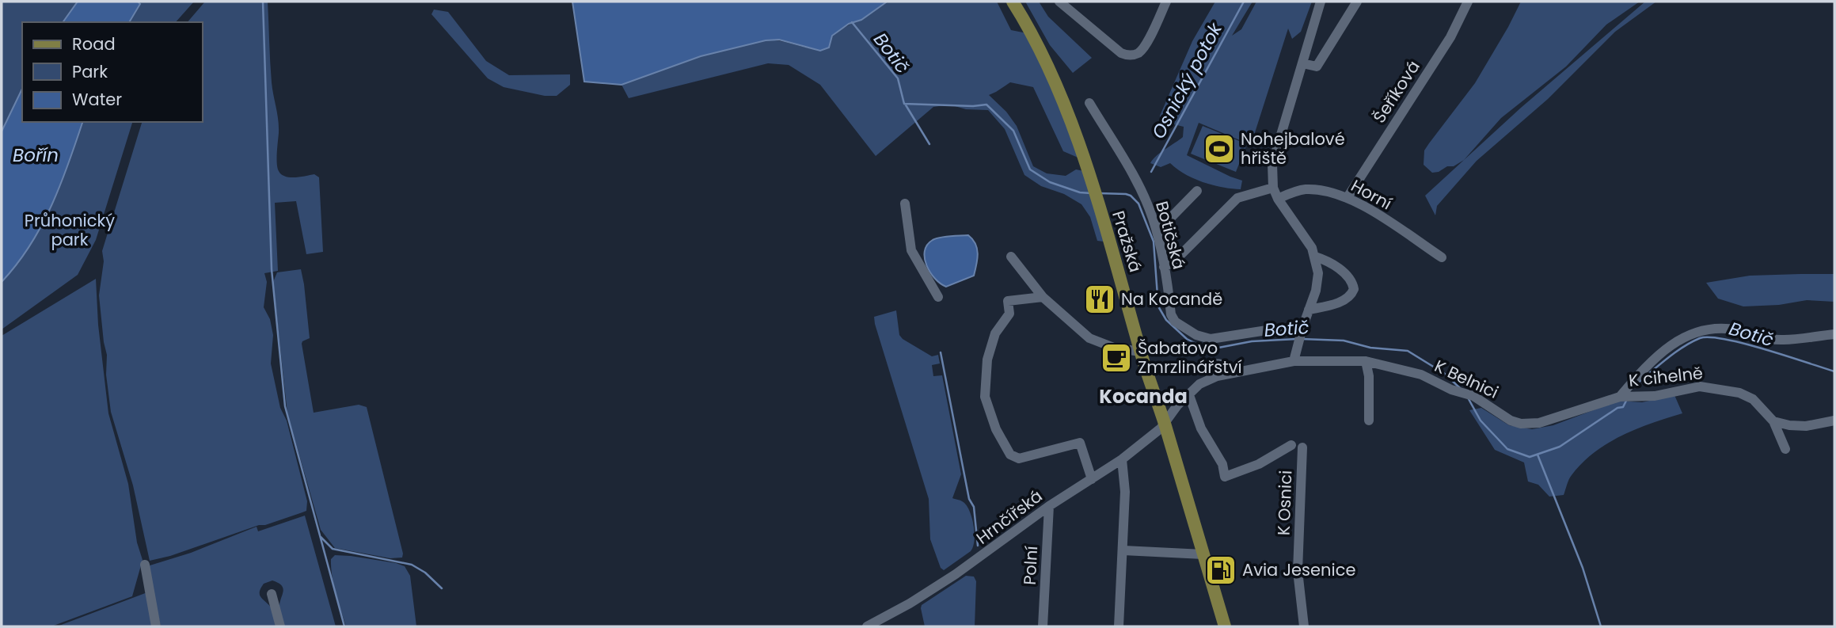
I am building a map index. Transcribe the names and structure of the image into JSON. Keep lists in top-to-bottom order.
{
  "streets": {
    "main road": ["Pražská"],
    "street": [
      "Šeříková",
      "Horní",
      "Botičská",
      "K cihelně",
      "K Belnici",
      "K Osnici",
      "Hrnčířská",
      "Polní"
    ]
  },
  "crossings": [
    ["Šeříková", "Horní"],
    ["Horní", "Botičská"],
    ["Pražská", "Hrnčířská"],
    ["K cihelně", "K Belnici"],
    ["K Belnici", "Hrnčířská"],
    ["Hrnčířská", "Polní"]
  ],
  "districts": ["Kocanda"],
  "water": ["Botič", "Osnický potok", "Bořín"],
  "parks": ["Průhonický park"],
  "places": {
    "sports": ["Nohejbalové hřiště"],
    "restaurant": ["Na Kocandě"],
    "cafe": ["Šabatovo Zmrzlinářství"],
    "fuel station": ["Avia Jesenice"]
  },
  "legend": ["Road", "Park", "Water"]
}
